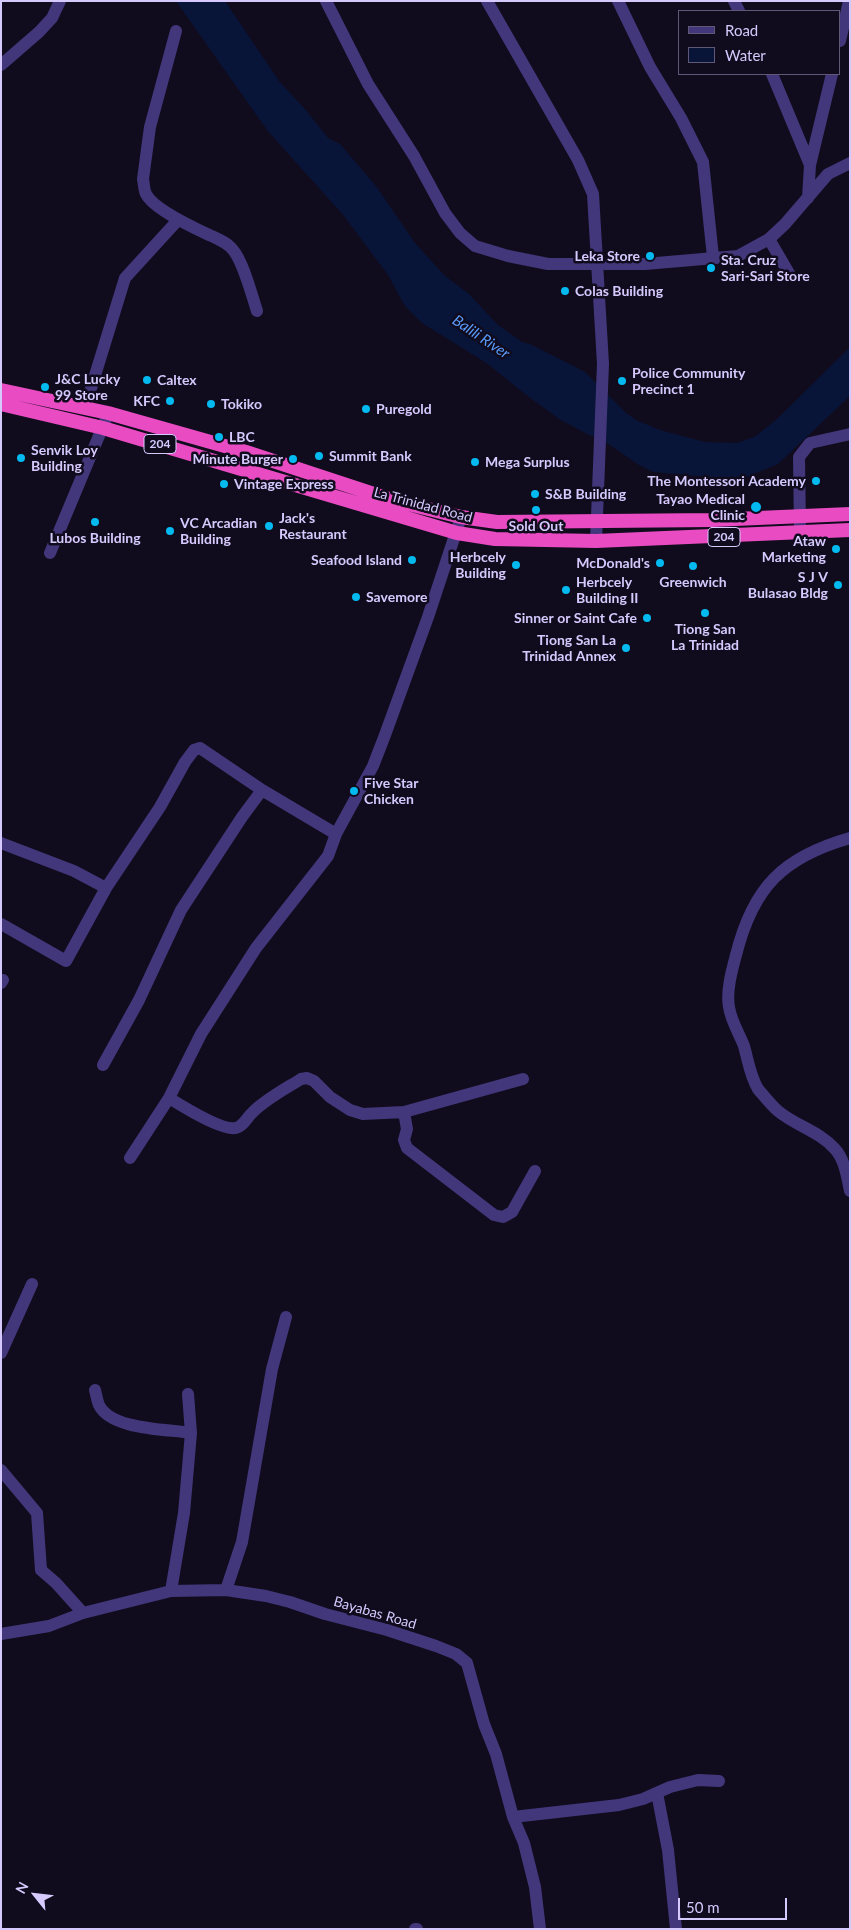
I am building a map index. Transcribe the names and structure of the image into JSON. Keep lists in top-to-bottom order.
{
  "streets": {
    "highway": ["204", "La Trinidad Road"],
    "street": ["Bayabas Road"]
  },
  "water": ["Balili River"],
  "places": [
    "Leka Store",
    "Sta. Cruz Sari-Sari Store",
    "Colas Building",
    "Caltex",
    "Police Community Precinct 1",
    "J&C Lucky 99 Store",
    "KFC",
    "Tokiko",
    "Puregold",
    "LBC",
    "Summit Bank",
    "Senvik Loy Building",
    "Minute Burger",
    "Mega Surplus",
    "The Montessori Academy",
    "Vintage Express",
    "S&B Building",
    "Tayao Medical Clinic",
    "Sold Out",
    "Lubos Building",
    "Jack's Restaurant",
    "VC Arcadian Building",
    "Ataw Marketing",
    "Seafood Island",
    "McDonald's",
    "Herbcely Building",
    "Greenwich",
    "S J V Bulasao Bldg",
    "Herbcely Building II",
    "Savemore",
    "Tiong San La Trinidad",
    "Sinner or Saint Cafe",
    "Tiong San La Trinidad Annex",
    "Five Star Chicken"
  ],
  "legend": ["Road", "Water"],
  "scale_bar": "50 m",
  "north": "top left"
}
